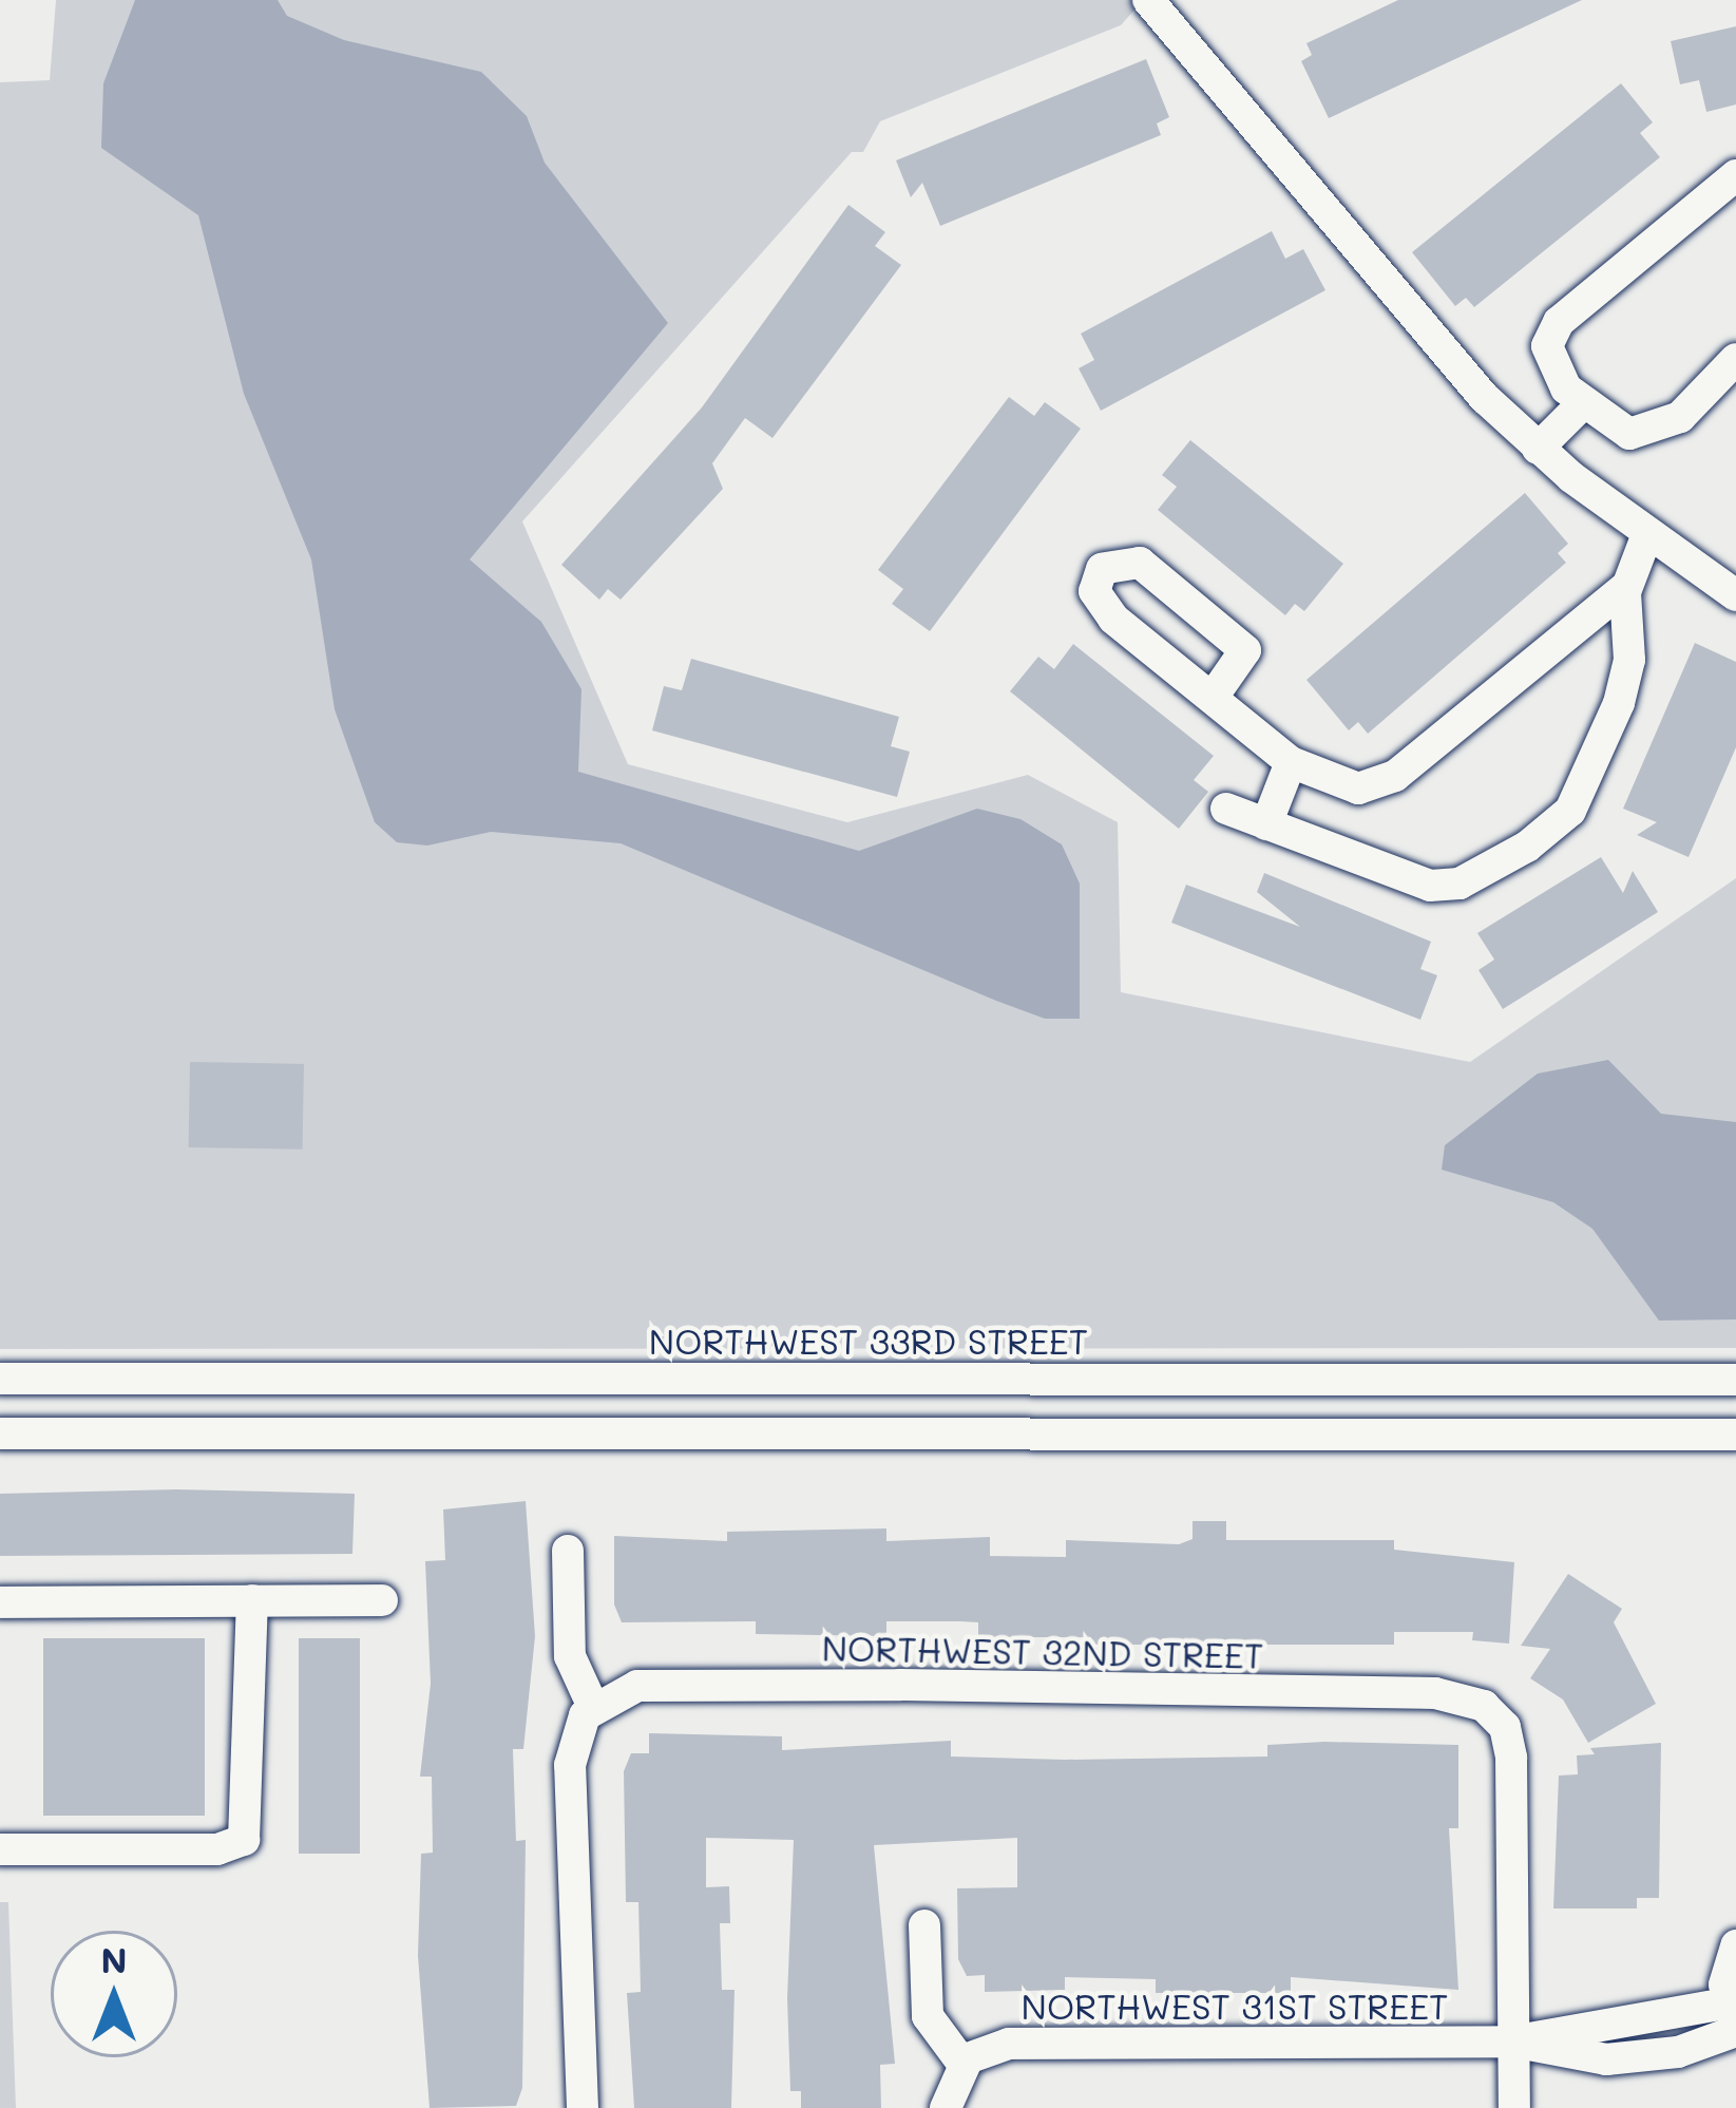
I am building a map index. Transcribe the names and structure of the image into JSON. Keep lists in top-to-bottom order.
{
  "streets": {
    "street": ["NORTHWEST 33RD STREET", "NORTHWEST 32ND STREET", "NORTHWEST 31ST STREET"]
  },
  "crossings": [
    ["NORTHWEST 32ND STREET", "NORTHWEST 31ST STREET"]
  ],
  "north": "top"
}
